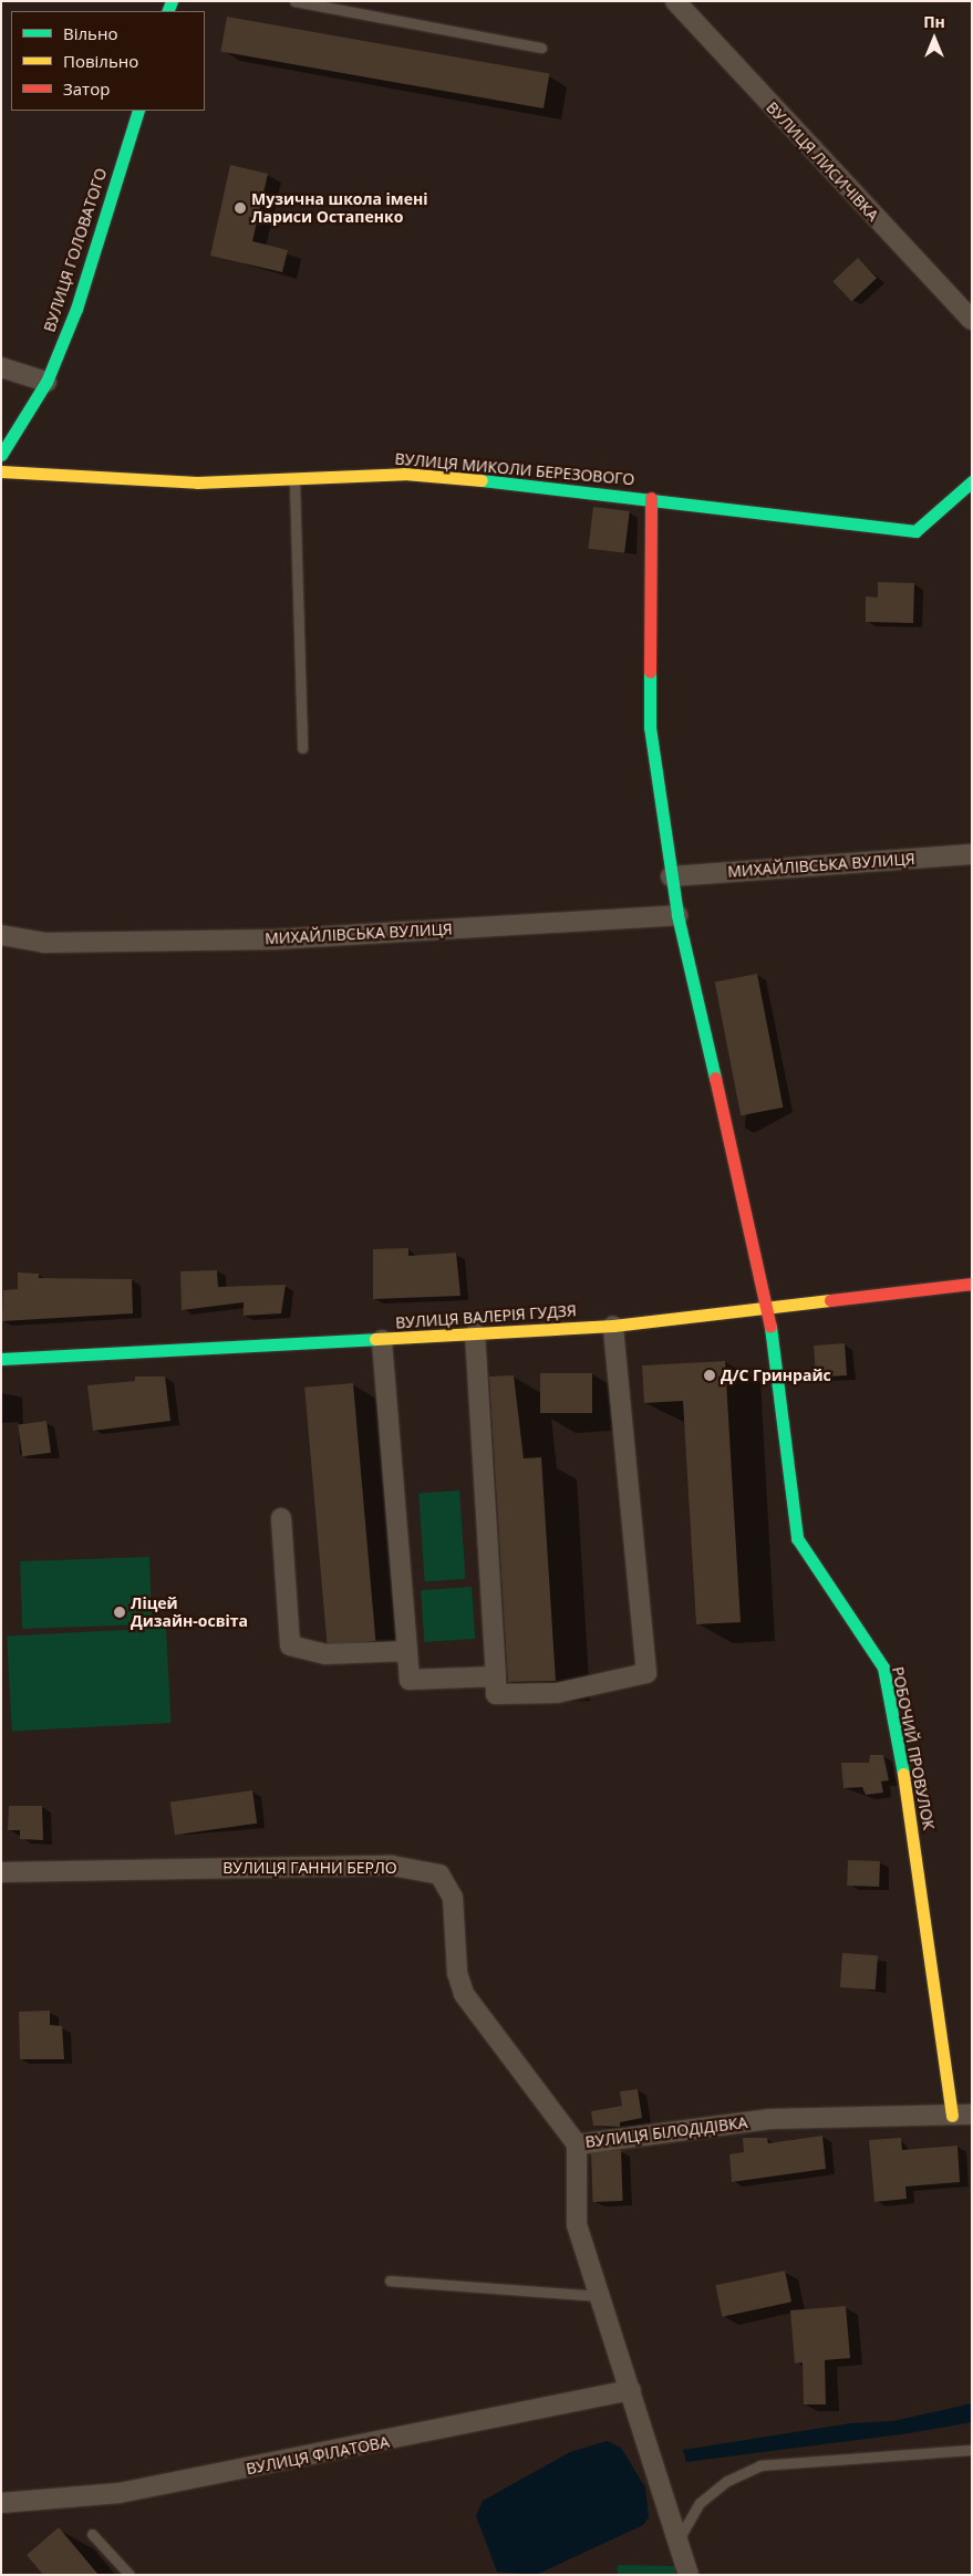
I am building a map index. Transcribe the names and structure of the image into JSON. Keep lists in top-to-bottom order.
{
  "streets": {
    "street": [
      "ВУЛИЦЯ ЛИСИЧІВКА",
      "ВУЛИЦЯ ГОЛОВАТОГО",
      "ВУЛИЦЯ МИКОЛИ БЕРЕЗОВОГО",
      "МИХАЙЛІВСЬКА ВУЛИЦЯ",
      "ВУЛИЦЯ ВАЛЕРІЯ ГУДЗЯ",
      "РОБОЧИЙ ПРОВУЛОК",
      "ВУЛИЦЯ ГАННИ БЕРЛО",
      "ВУЛИЦЯ БІЛОДІДІВКА",
      "ВУЛИЦЯ ФІЛАТОВА"
    ]
  },
  "crossings": [
    ["МИХАЙЛІВСЬКА ВУЛИЦЯ", "РОБОЧИЙ ПРОВУЛОК"],
    ["ВУЛИЦЯ ВАЛЕРІЯ ГУДЗЯ", "РОБОЧИЙ ПРОВУЛОК"],
    ["РОБОЧИЙ ПРОВУЛОК", "ВУЛИЦЯ БІЛОДІДІВКА"],
    ["ВУЛИЦЯ ГАННИ БЕРЛО", "ВУЛИЦЯ БІЛОДІДІВКА"],
    ["ВУЛИЦЯ БІЛОДІДІВКА", "ВУЛИЦЯ ФІЛАТОВА"]
  ],
  "places": ["Музична школа імені Лариси Остапенко", "Д/С Гринрайс", "Ліцей Дизайн-освіта"],
  "legend": ["Вільно", "Повільно", "Затор"],
  "north": "top"
}
